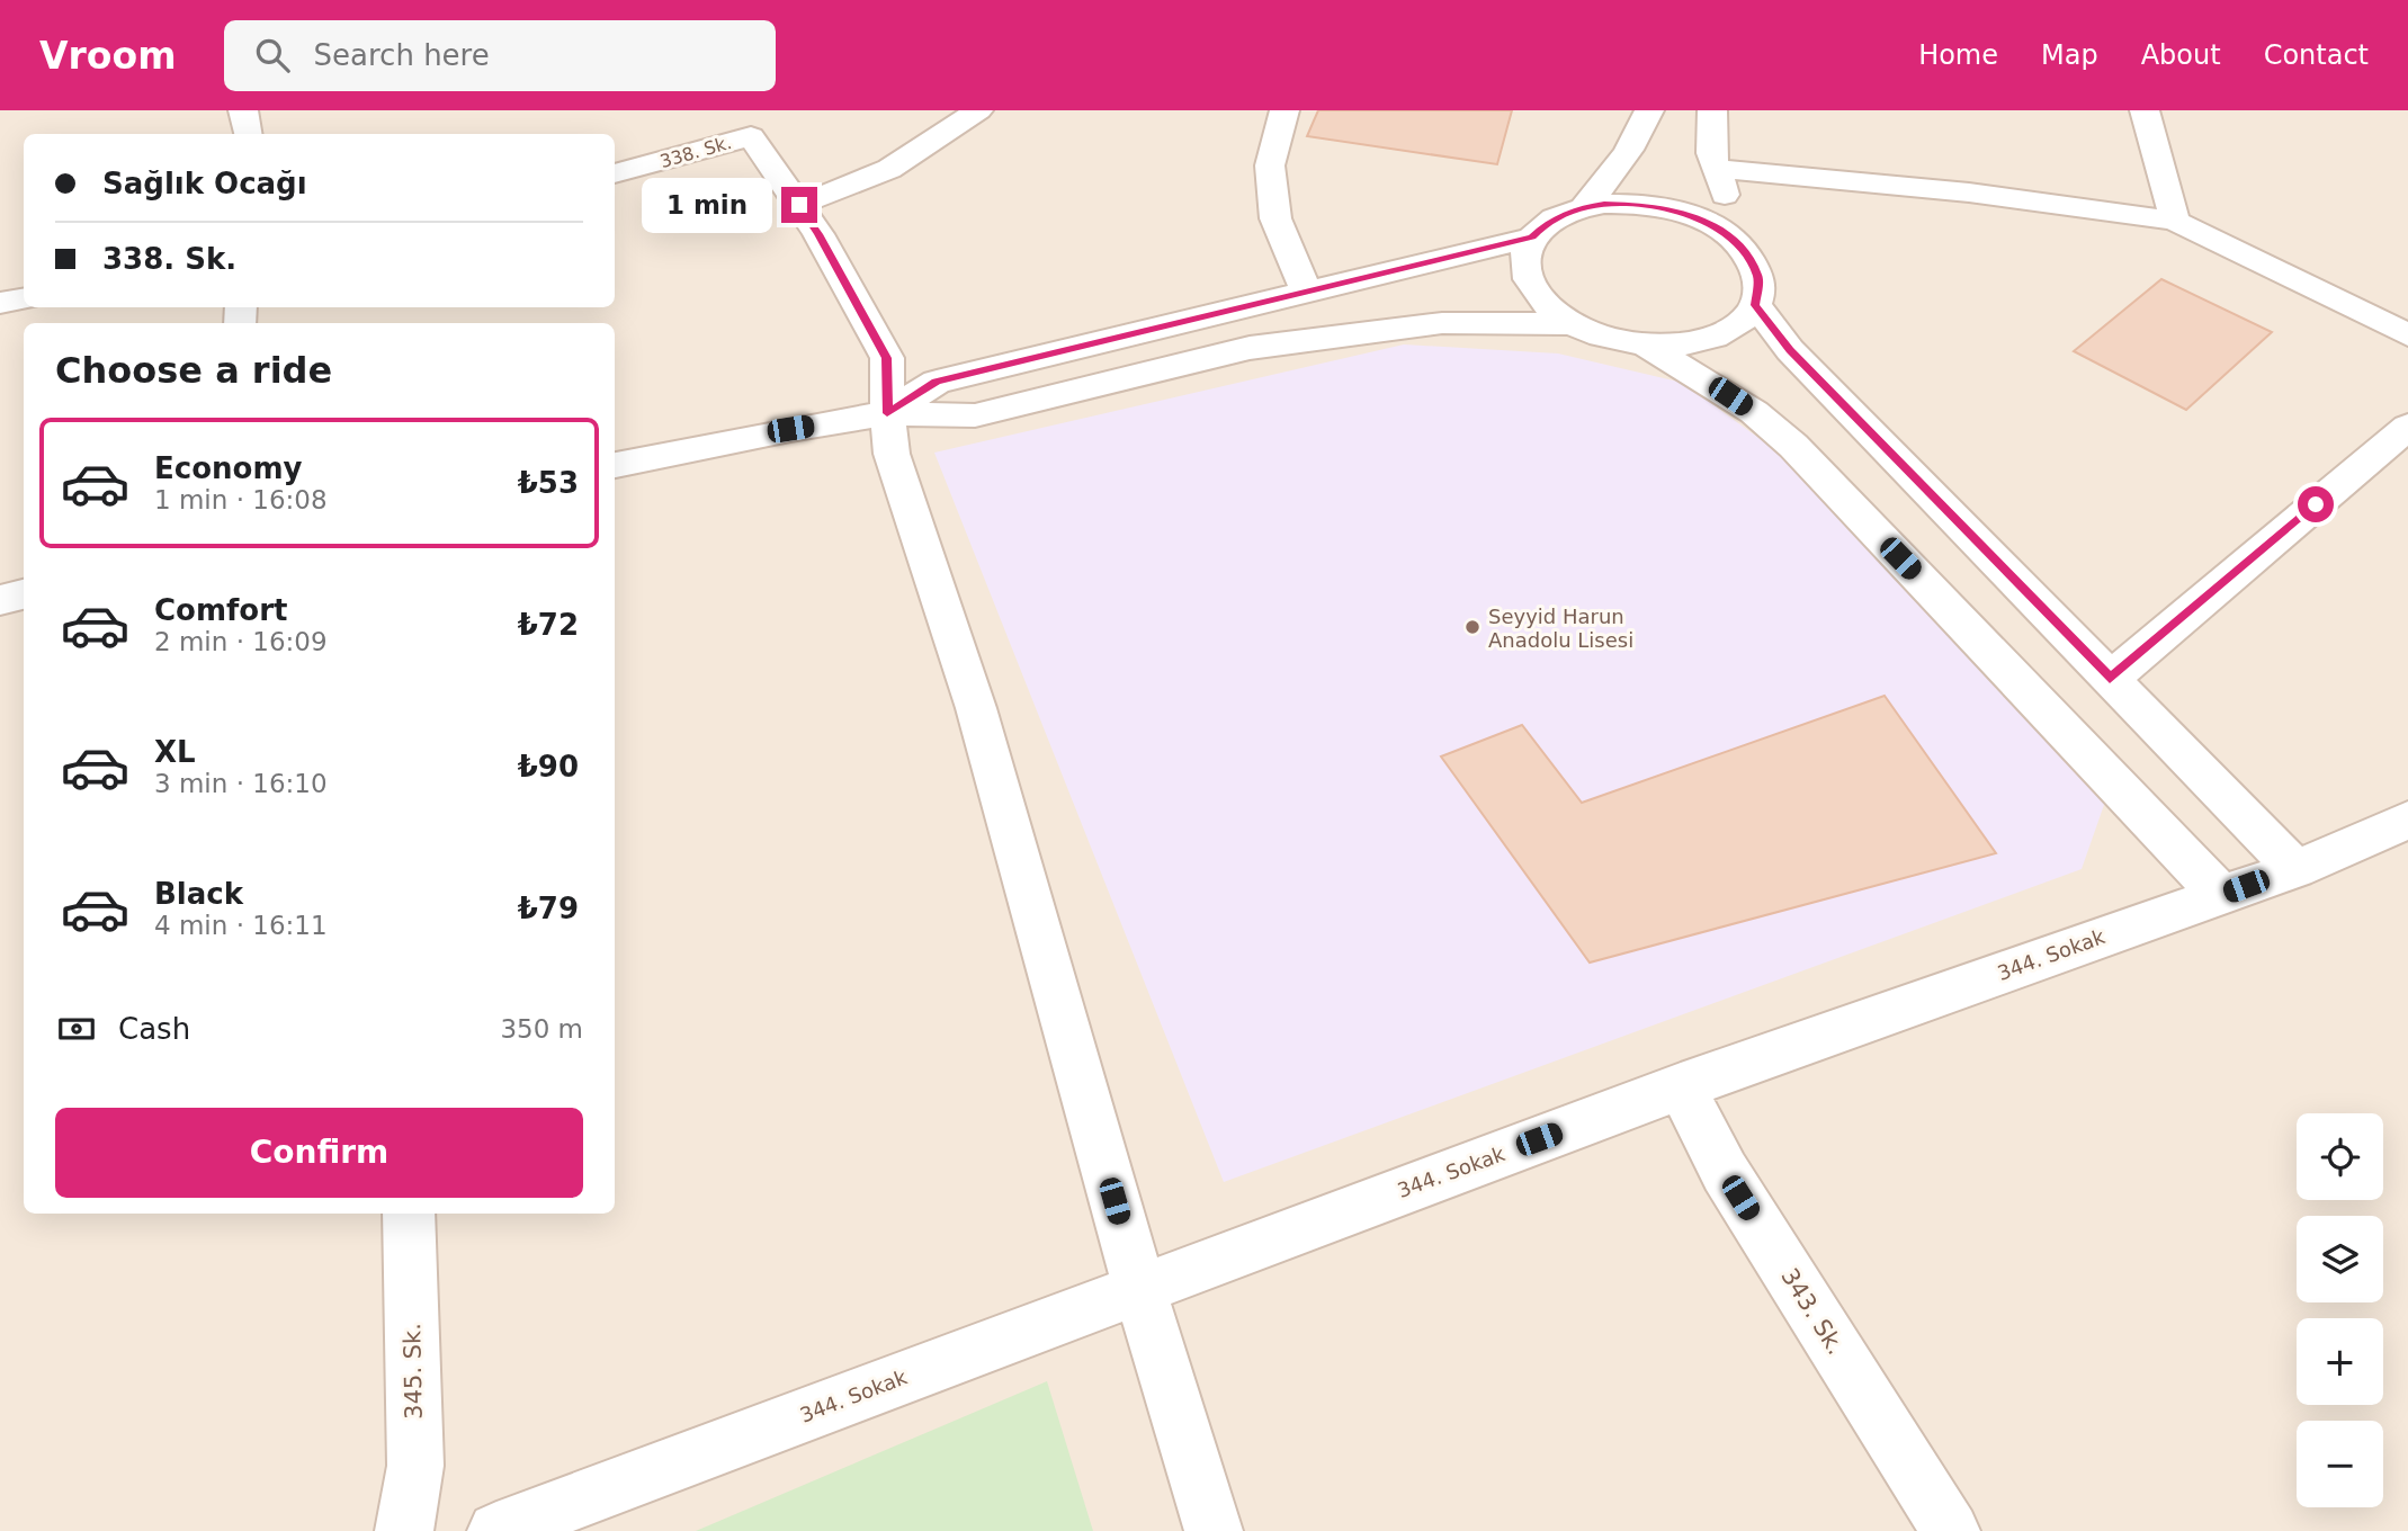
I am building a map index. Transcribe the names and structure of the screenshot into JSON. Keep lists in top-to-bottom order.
{
  "streets": {
    "street": [
      "338. Sk.",
      "344. Sokak",
      "343. Sk.",
      "345. Sk."
    ]
  },
  "crossings": [
    ["338. Sk.", "344. Sokak"],
    ["344. Sokak", "343. Sk."]
  ],
  "places": ["Seyyid Harun Anadolu Lisesi"],
  "page": {
    "header": "Vroom",
    "search": "Search here",
    "nav": [
      "Home",
      "Map",
      "About",
      "Contact"
    ],
    "banner": ["Sağlık Ocağı", "338. Sk."],
    "bubble": "1 min",
    "heading": "Choose a ride",
    "list": [
      {
        "name": "Economy",
        "note": "1 min · 16:08",
        "value": "₺53"
      },
      {
        "name": "Comfort",
        "note": "2 min · 16:09",
        "value": "₺72"
      },
      {
        "name": "XL",
        "note": "3 min · 16:10",
        "value": "₺90"
      },
      {
        "name": "Black",
        "note": "4 min · 16:11",
        "value": "₺79"
      }
    ],
    "pay": ["Cash", "350 m"],
    "buttons": "Confirm",
    "map_buttons": ["+", "−"]
  }
}
